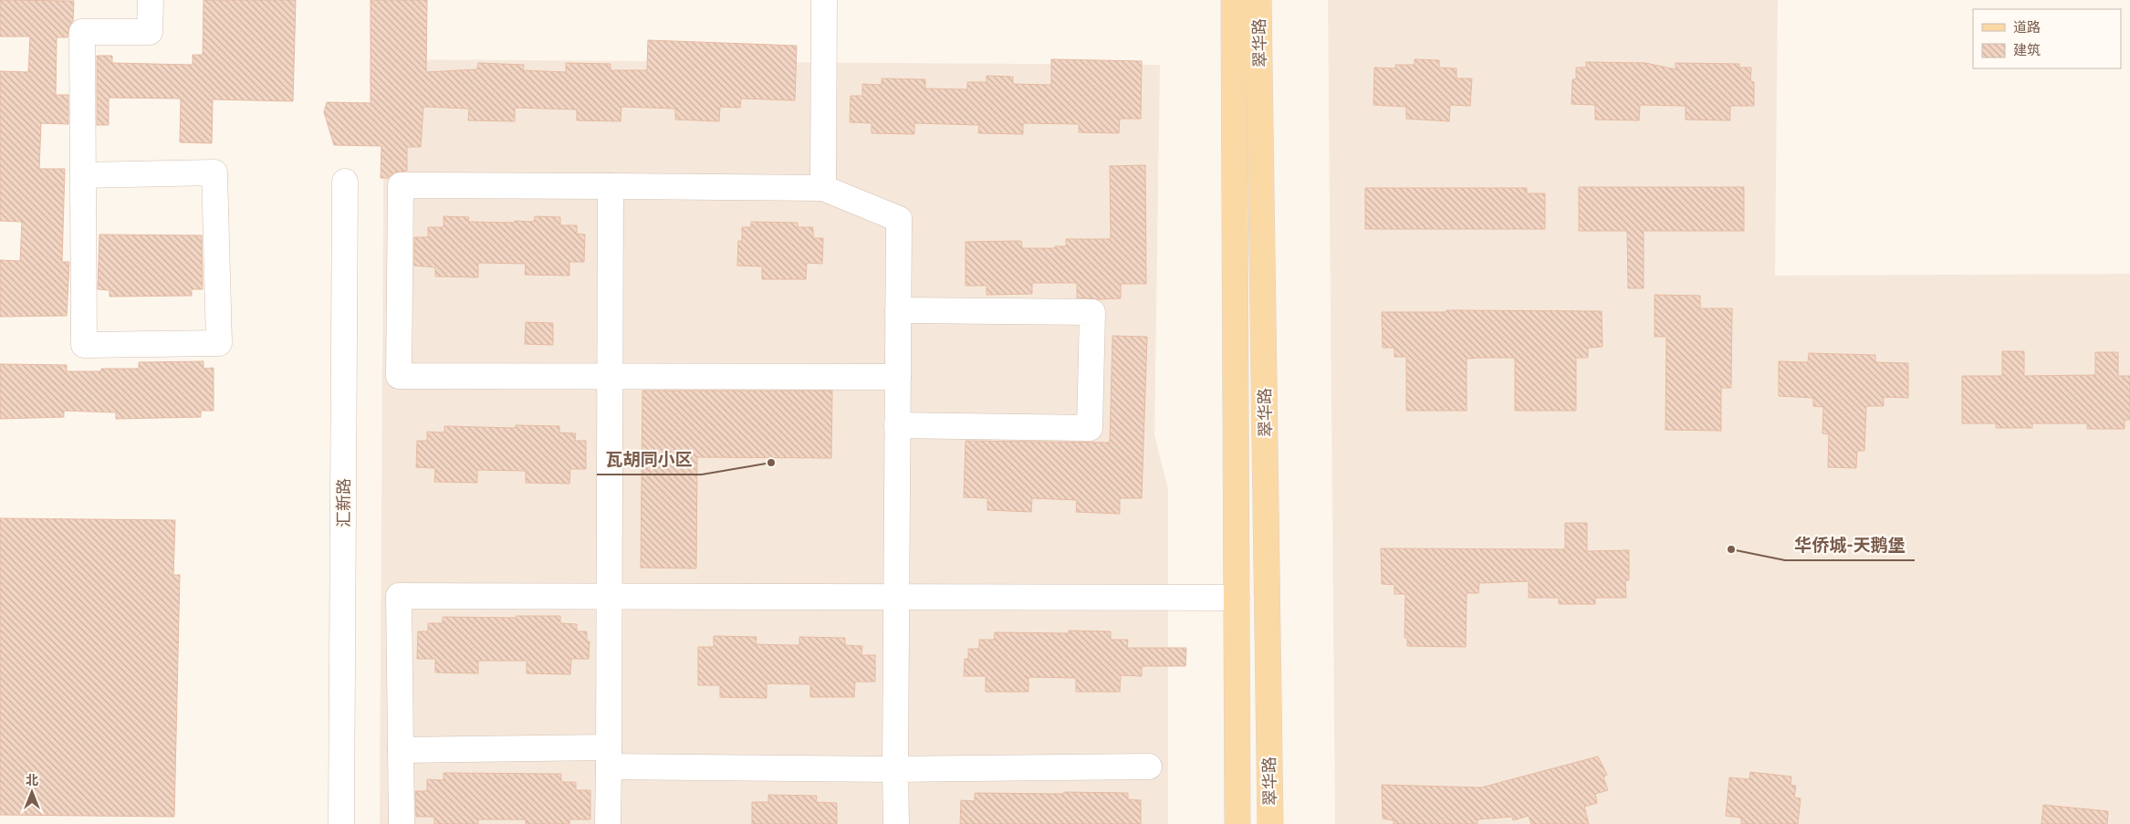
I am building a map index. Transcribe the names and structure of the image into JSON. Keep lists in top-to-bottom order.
{
  "streets": {
    "main road": ["翠华路"],
    "street": ["汇新路"]
  },
  "places": ["瓦胡同小区", "华侨城-天鹅堡"],
  "legend": ["道路", "建筑"],
  "north": "top"
}
